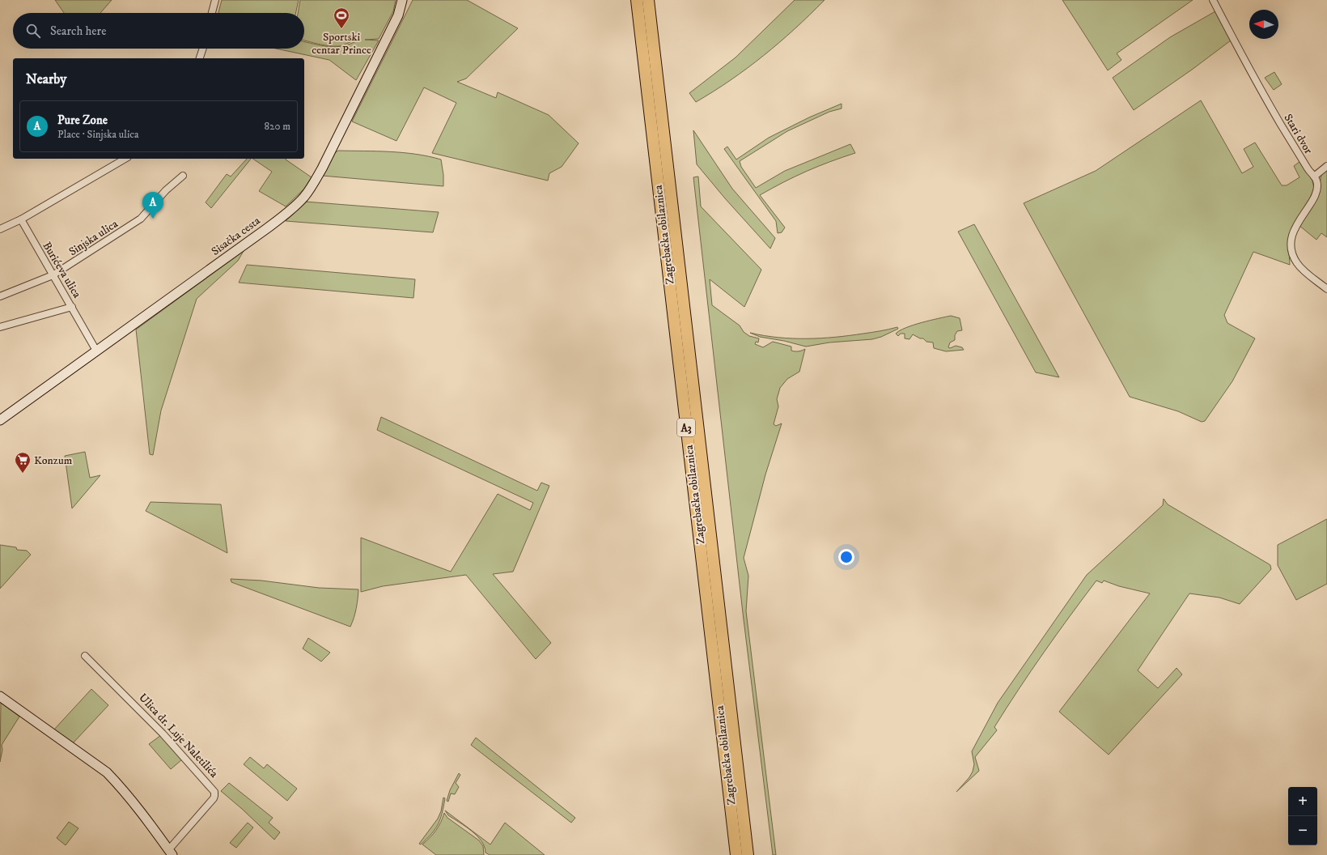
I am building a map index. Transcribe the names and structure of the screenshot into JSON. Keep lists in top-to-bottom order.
{
  "streets": {
    "highway": ["Zagrebačka obilaznica", "A3"],
    "main road": ["Sisačka cesta", "Ulica dr. Luje Naletilića"],
    "street": ["Stari dvor", "Sinjska ulica", "Burićeva ulica"]
  },
  "crossings": [
    ["Sisačka cesta", "Burićeva ulica"],
    ["Sinjska ulica", "Burićeva ulica"]
  ],
  "places": {
    "sports": ["Sportski centar Prince"],
    "supermarket": ["Konzum"]
  },
  "north": "left",
  "page": {
    "search": "Search here",
    "heading": "Nearby",
    "list": [
      {
        "mark": "A",
        "name": "Pure Zone",
        "note": "Place · Sinjska ulica",
        "value": "820 m"
      }
    ],
    "pins": "A",
    "map_buttons": ["+", "−"]
  }
}
